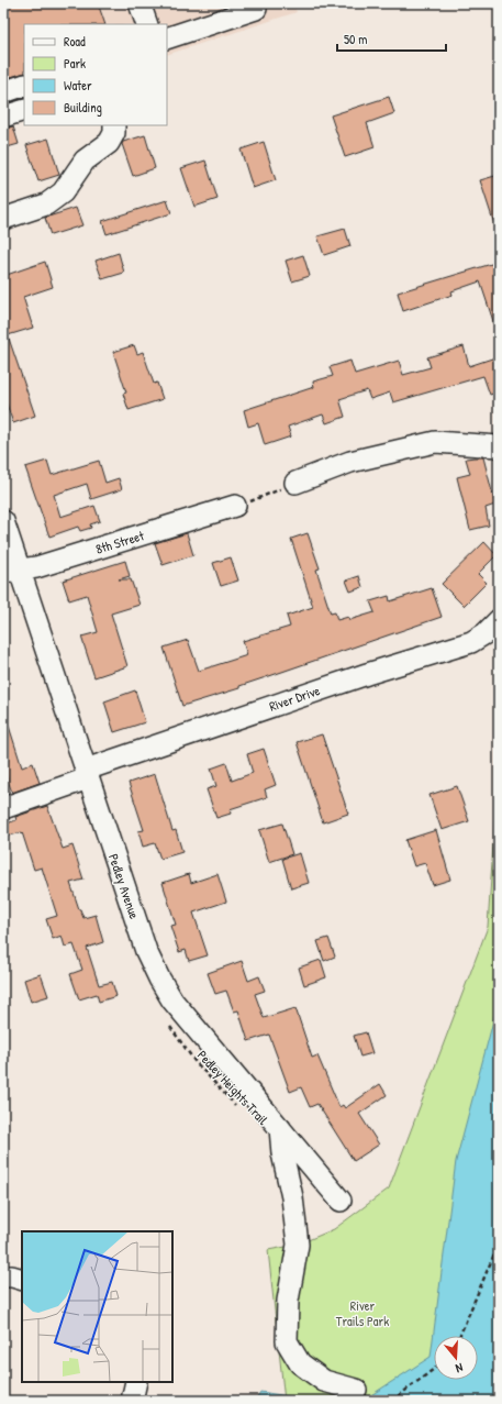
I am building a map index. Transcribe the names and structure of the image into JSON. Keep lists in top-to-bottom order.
{
  "streets": {
    "street": ["8th Street", "River Drive", "Pedley Avenue"],
    "path": ["Pedley Heights Trail"]
  },
  "crossings": [
    ["8th Street", "Pedley Avenue"],
    ["River Drive", "Pedley Avenue"]
  ],
  "parks": ["River Trails Park"],
  "legend": [
    "Road",
    "Park",
    "Water",
    "Building"
  ],
  "scale_bar": "50 m",
  "north": "bottom"
}
